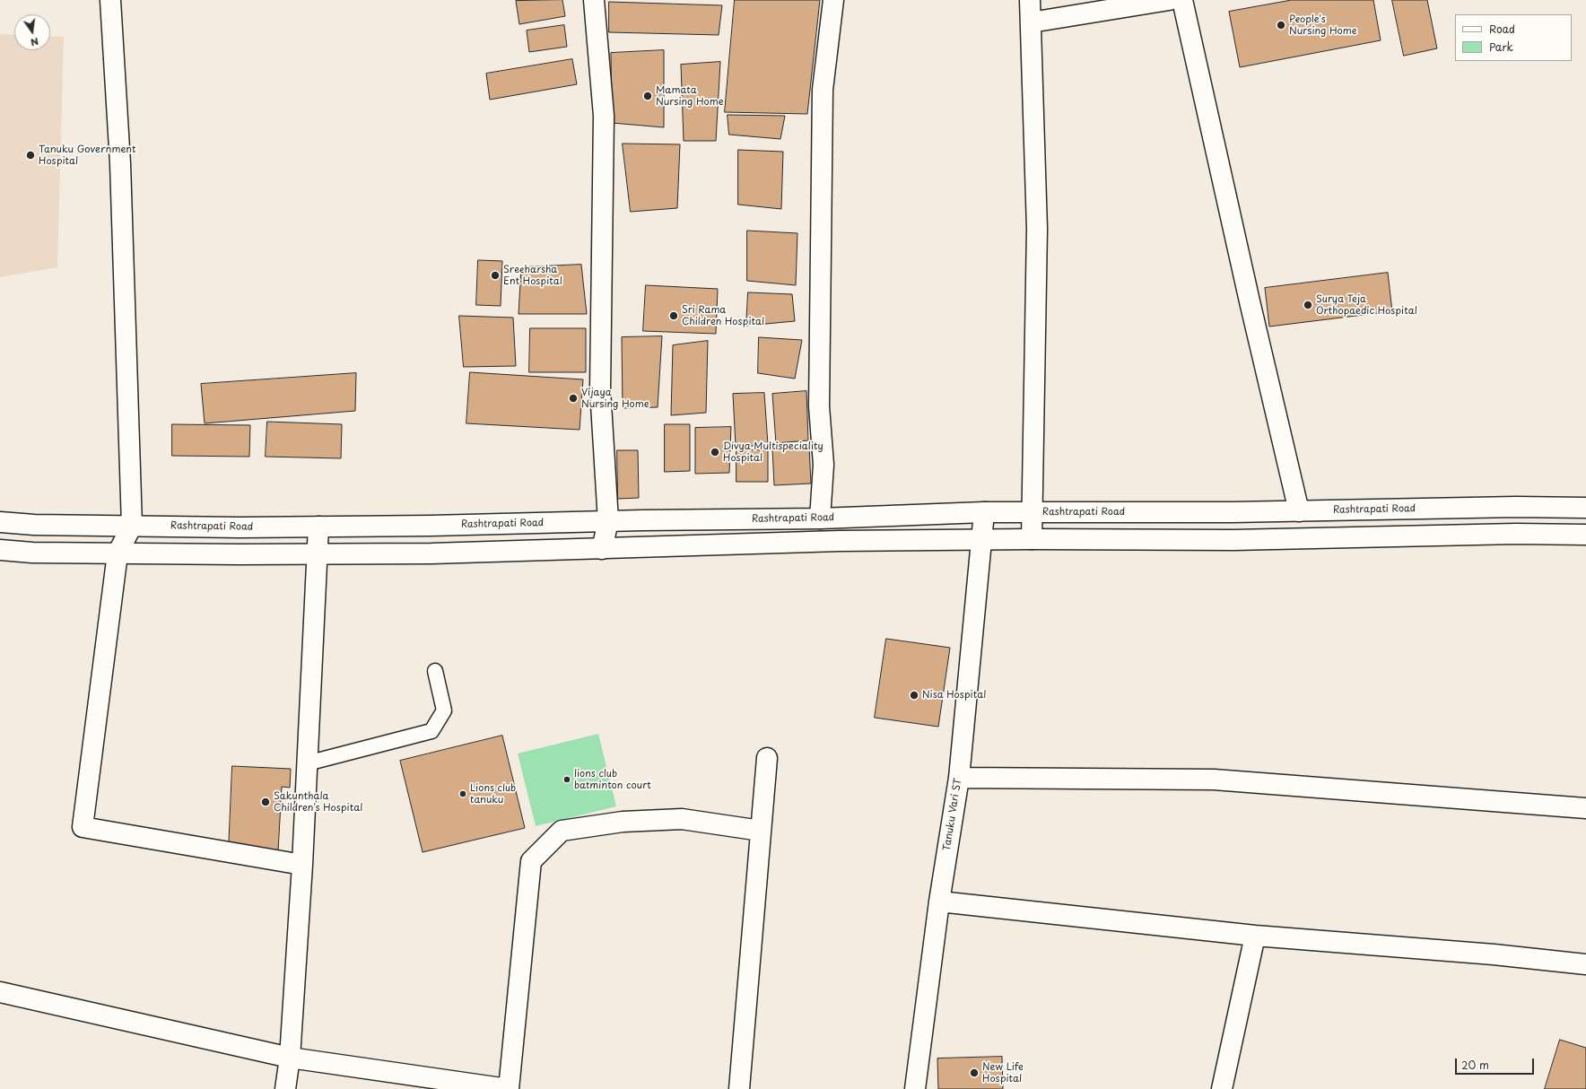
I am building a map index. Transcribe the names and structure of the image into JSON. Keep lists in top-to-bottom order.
{
  "streets": {
    "street": ["Rashtrapati Road", "Tanuku Vari ST"]
  },
  "crossings": [
    ["Rashtrapati Road", "Tanuku Vari ST"]
  ],
  "places": [
    "People's Nursing Home",
    "Mamata Nursing Home",
    "Tanuku Government Hospital",
    "Sreeharsha Ent Hospital",
    "Surya Teja Orthopaedic Hospital",
    "Sri Rama Children Hospital",
    "Vijaya Nursing Home",
    "Divya Multispeciality Hospital",
    "Nisa Hospital",
    "lions club batminton court",
    "Lions club tanuku",
    "Sakunthala Children's Hospital",
    "New Life Hospital"
  ],
  "legend": ["Road", "Park"],
  "scale_bar": "20 m",
  "north": "bottom"
}
